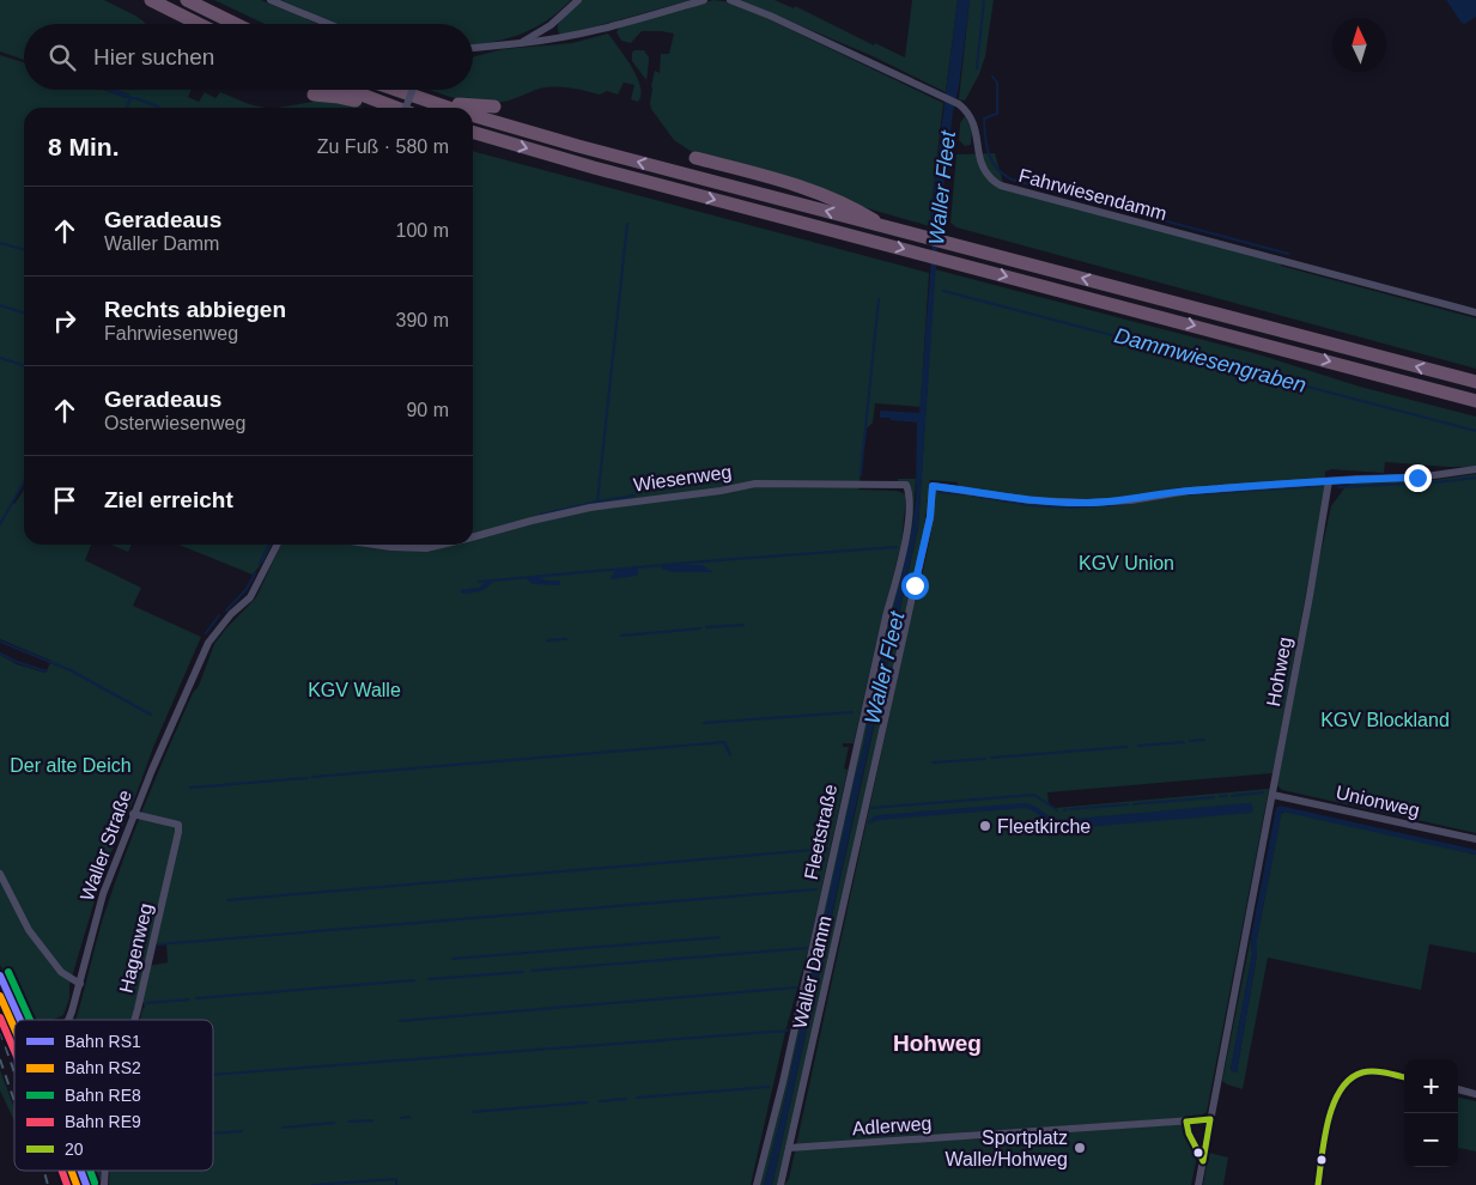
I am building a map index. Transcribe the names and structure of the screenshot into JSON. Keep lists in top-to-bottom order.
{
  "streets": {
    "street": [
      "Fahrwiesendamm",
      "Wiesenweg",
      "Hohweg",
      "Unionweg",
      "Fleetstraße",
      "Waller Straße",
      "Hagenweg",
      "Waller Damm",
      "Adlerweg"
    ]
  },
  "crossings": [
    ["Wiesenweg", "Fleetstraße"],
    ["Hohweg", "Unionweg"],
    ["Hohweg", "Waller Damm"],
    ["Hohweg", "Adlerweg"],
    ["Waller Straße", "Hagenweg"],
    ["Waller Damm", "Adlerweg"]
  ],
  "districts": ["Hohweg"],
  "water": ["Waller Fleet", "Dammwiesengraben"],
  "parks": [
    "KGV Union",
    "KGV Walle",
    "KGV Blockland",
    "Der alte Deich"
  ],
  "places": ["Fleetkirche", "Sportplatz Walle/Hohweg"],
  "lines": [
    "rail line RE8",
    "rail line RS1",
    "rail line RS2",
    "rail line RE9",
    "transit line 20"
  ],
  "legend": [
    "Bahn RS1",
    "Bahn RS2",
    "Bahn RE8",
    "Bahn RE9",
    "20"
  ],
  "north": "top",
  "page": {
    "search": "Hier suchen",
    "heading": ["8 Min.", "Zu Fuß · 580 m"],
    "list": [
      ["Geradeaus", "Waller Damm", "100 m"],
      ["Rechts abbiegen", "Fahrwiesenweg", "390 m"],
      ["Geradeaus", "Osterwiesenweg", "90 m"],
      "Ziel erreicht"
    ],
    "map_buttons": ["+", "−"]
  }
}
